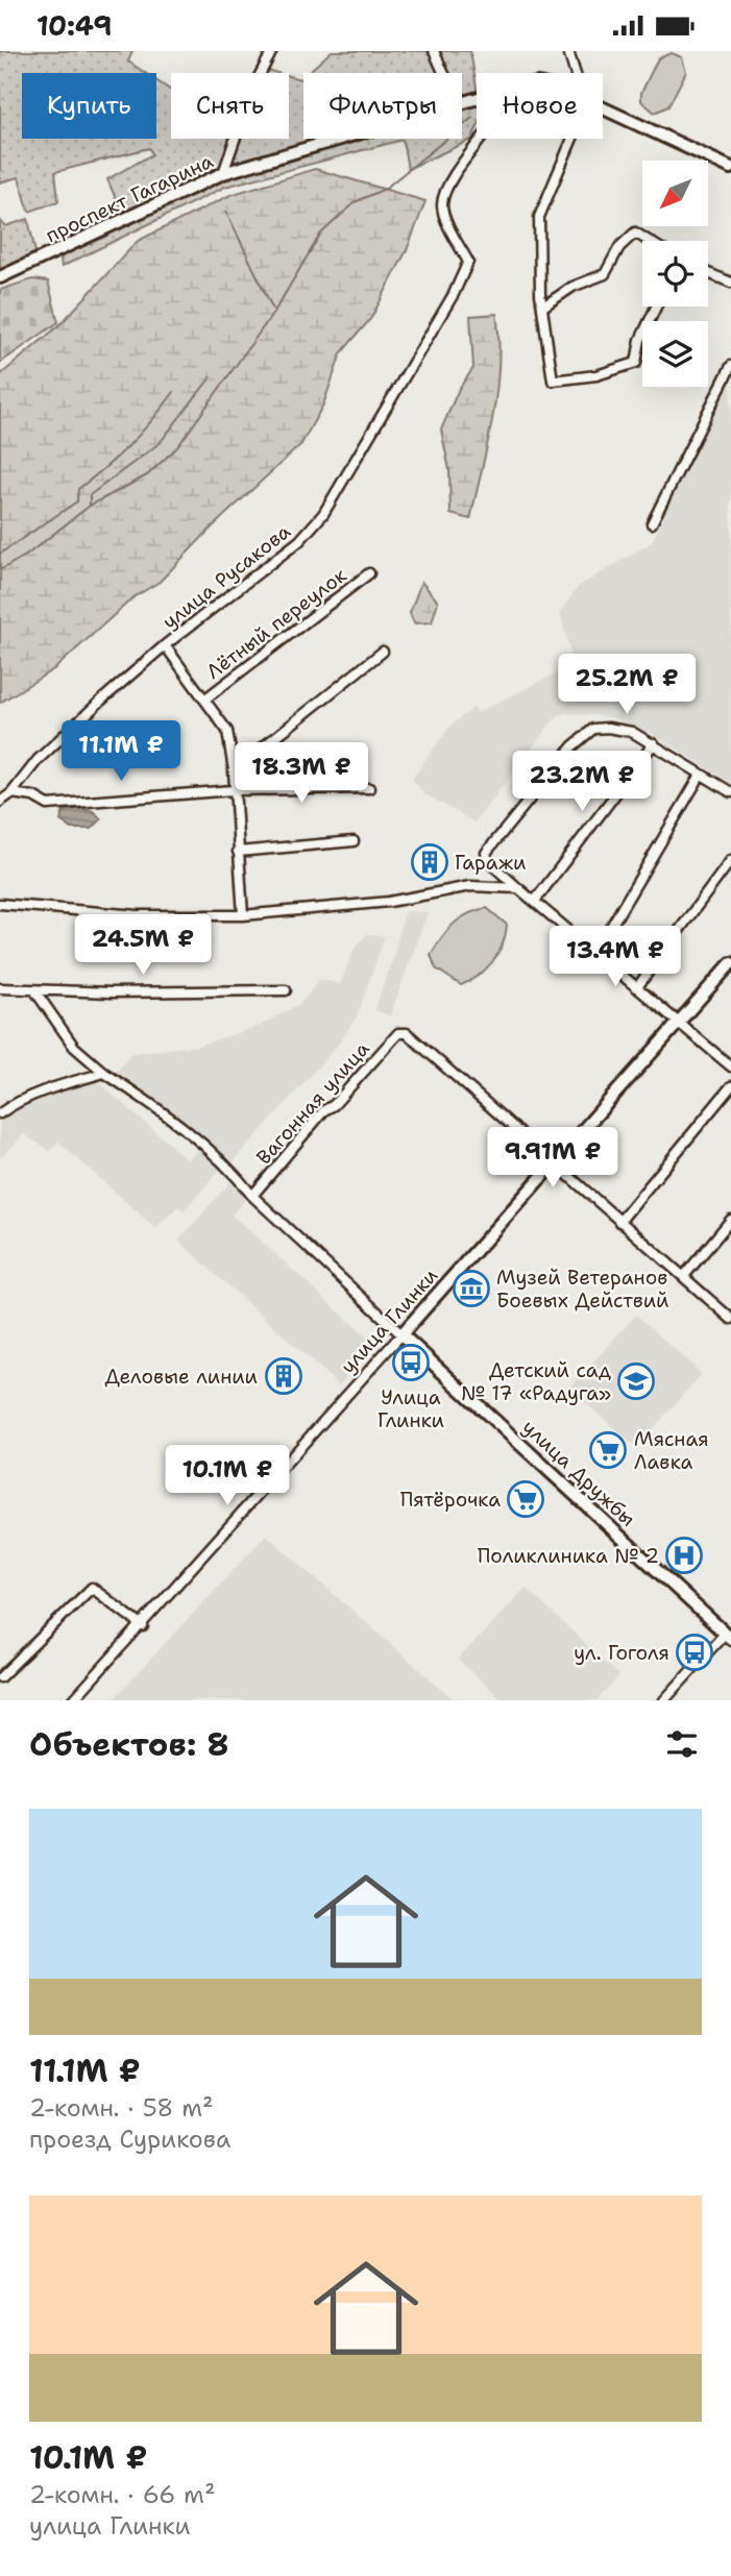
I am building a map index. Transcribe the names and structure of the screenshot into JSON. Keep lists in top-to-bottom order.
{
  "streets": {
    "street": [
      "проспект Гагарина",
      "улица Русакова",
      "Лётный переулок",
      "Вагонная улица",
      "улица Глинки",
      "улица Дружбы"
    ]
  },
  "crossings": [
    ["Вагонная улица", "улица Глинки"],
    ["улица Глинки", "улица Дружбы"]
  ],
  "places": {
    "building": ["Гаражи", "Деловые линии"],
    "museum": ["Музей Ветеранов Боевых Действий"],
    "bus stop": ["Улица Глинки", "ул. Гоголя"],
    "school or university": ["Детский сад № 17 «Радуга»"],
    "supermarket": ["Мясная Лавка", "Пятёрочка"],
    "hospital": ["Поликлиника № 2"]
  },
  "north": "bottom left",
  "page": {
    "status": "10:49",
    "chip": [
      "Купить",
      "Снять",
      "Фильтры",
      "Новое"
    ],
    "price": [
      "25.2M ₽",
      "11.1M ₽",
      "18.3M ₽",
      "23.2M ₽",
      "24.5M ₽",
      "13.4M ₽",
      "9.91M ₽",
      "10.1M ₽"
    ],
    "heading": "Объектов: 8",
    "list": [
      {
        "name": "11.1M ₽",
        "note": "2-комн. · 58 m² · проезд Сурикова"
      },
      {
        "name": "10.1M ₽",
        "note": "2-комн. · 66 m² · улица Глинки"
      }
    ]
  }
}
